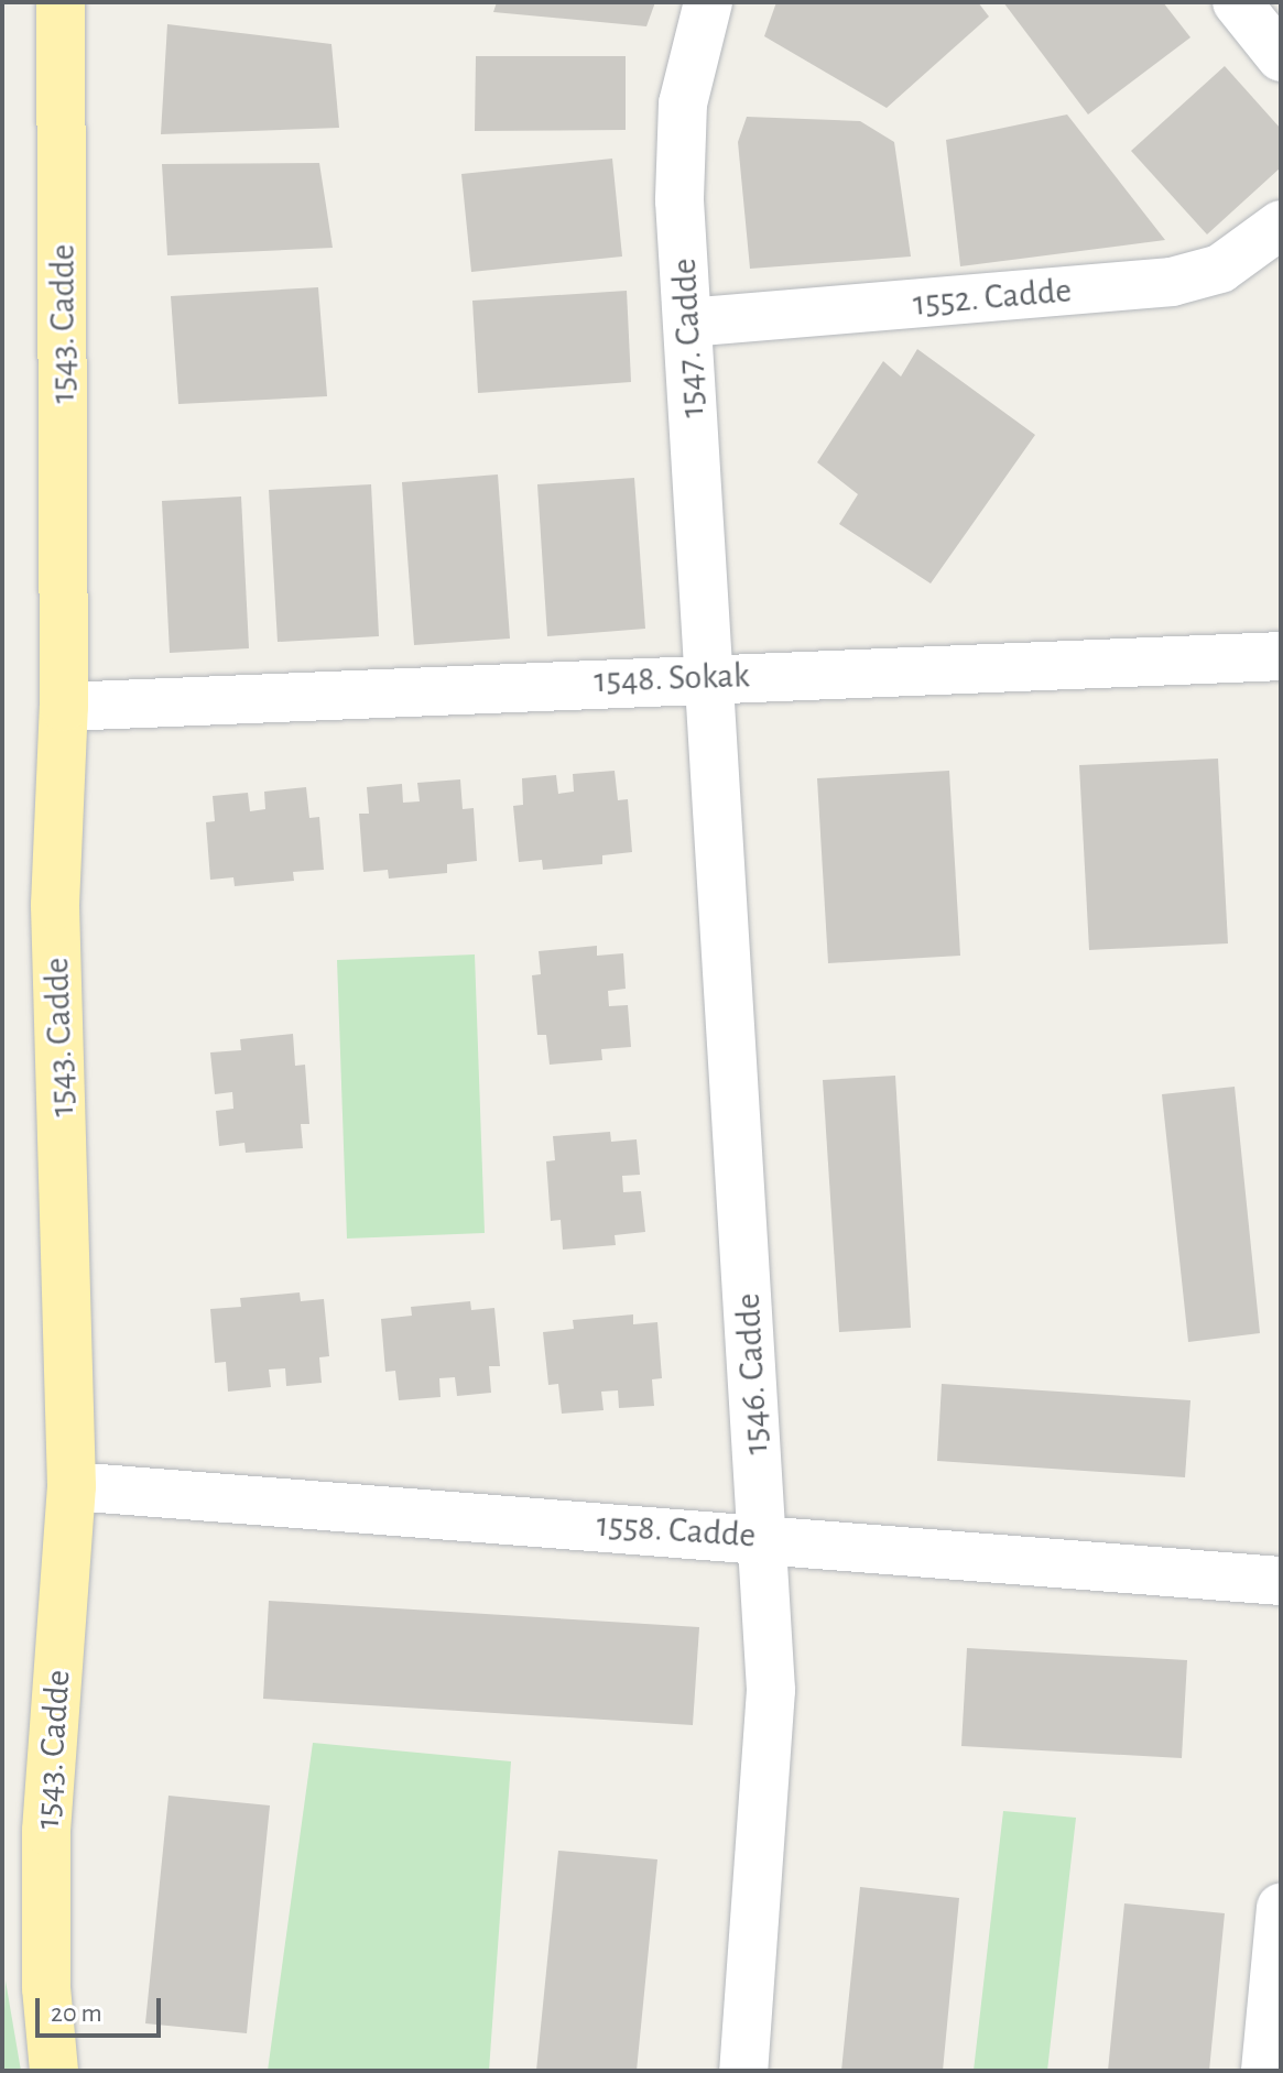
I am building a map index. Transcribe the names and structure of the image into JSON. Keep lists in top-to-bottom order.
{
  "streets": {
    "main road": ["1543. Cadde"],
    "street": [
      "1552. Cadde",
      "1547. Cadde",
      "1548. Sokak",
      "1546. Cadde",
      "1558. Cadde"
    ]
  },
  "crossings": [
    ["1552. Cadde", "1547. Cadde"],
    ["1543. Cadde", "1548. Sokak"],
    ["1543. Cadde", "1558. Cadde"],
    ["1547. Cadde", "1548. Sokak"],
    ["1547. Cadde", "1546. Cadde"],
    ["1548. Sokak", "1546. Cadde"],
    ["1546. Cadde", "1558. Cadde"]
  ],
  "scale_bar": "20 m"
}
